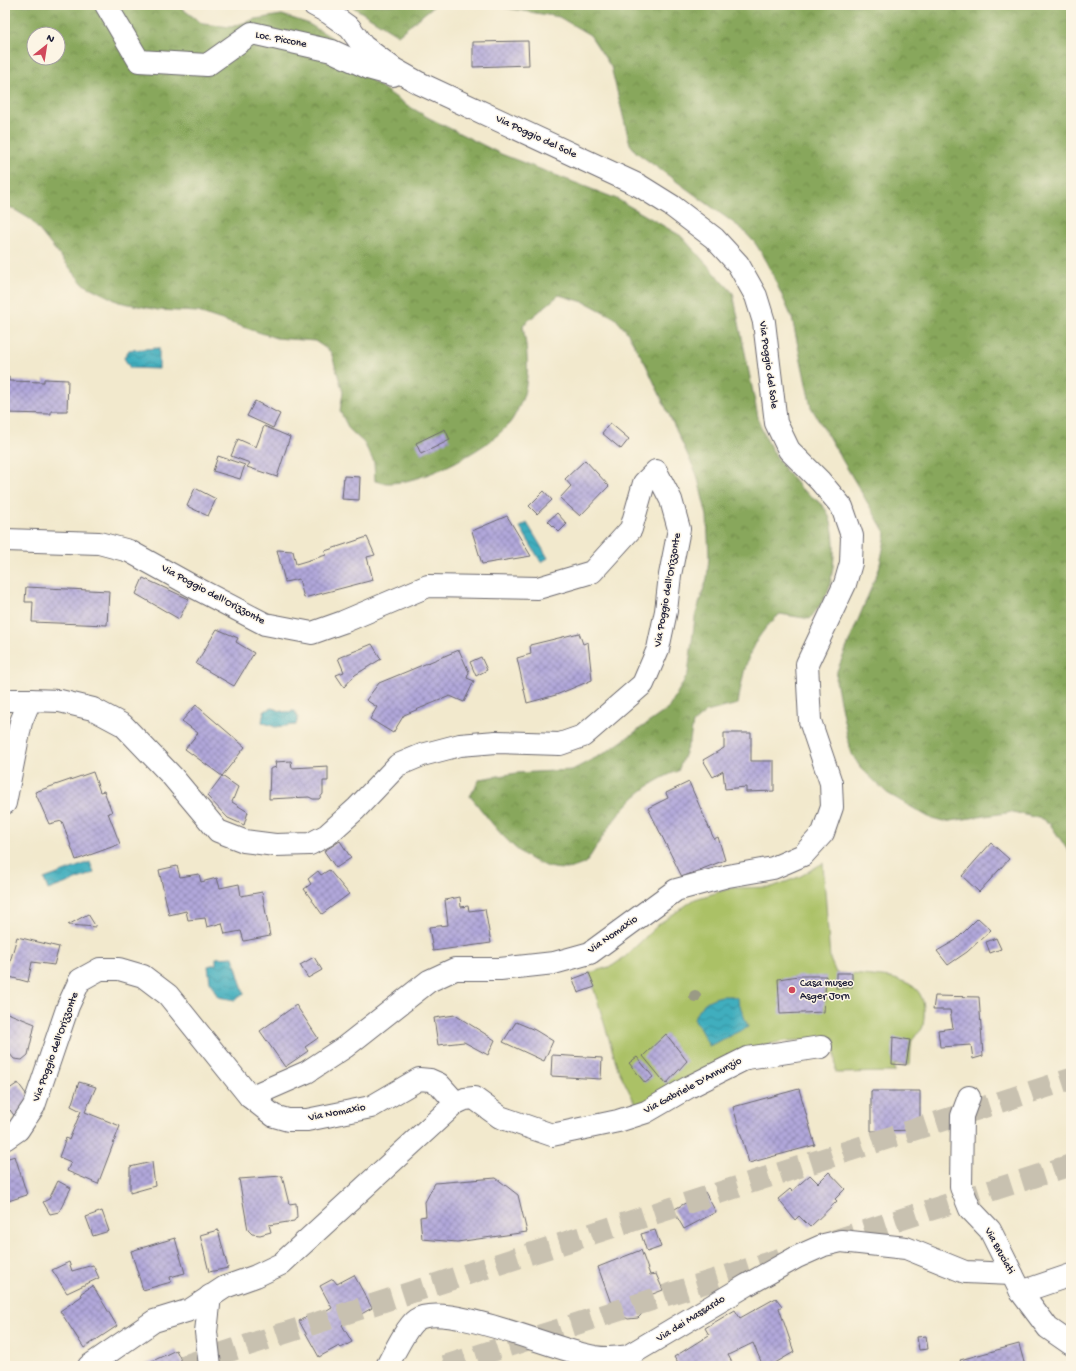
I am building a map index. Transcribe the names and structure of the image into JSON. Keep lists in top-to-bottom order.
{
  "streets": {
    "street": [
      "Loc. Piccone",
      "Via Poggio del Sole",
      "Via Poggio dell'Orizzonte",
      "Via Nomaxio",
      "Via Gabriele D'Annunzio",
      "Via Bruciati",
      "Via dei Massardo"
    ]
  },
  "crossings": [
    ["Loc. Piccone", "Via Poggio del Sole"],
    ["Via Poggio del Sole", "Via Nomaxio"],
    ["Via Poggio dell'Orizzonte", "Via Nomaxio"],
    ["Via Nomaxio", "Via Gabriele D'Annunzio"],
    ["Via Bruciati", "Via dei Massardo"]
  ],
  "places": ["Casa museo Asger Jorn"],
  "north": "top right"
}
